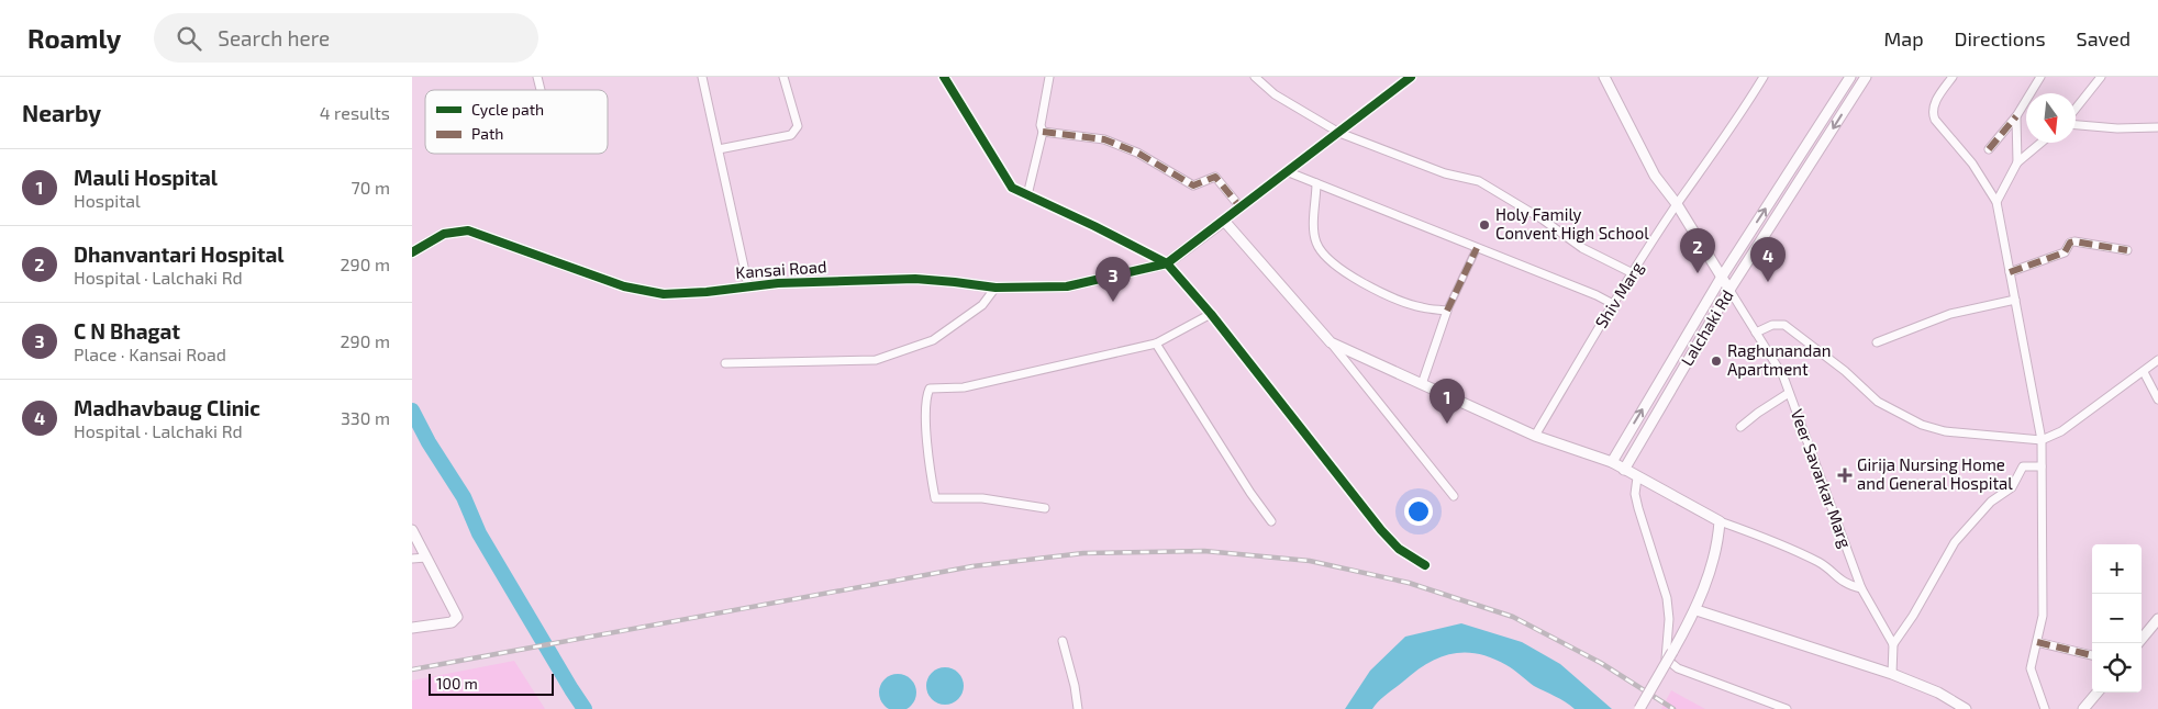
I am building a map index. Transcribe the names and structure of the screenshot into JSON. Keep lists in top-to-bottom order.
{
  "streets": {
    "street": [
      "Kansai Road",
      "Shiv Marg",
      "Lalchaki Rd",
      "Veer Savarkar Marg"
    ]
  },
  "crossings": [
    ["Lalchaki Rd", "Veer Savarkar Marg"]
  ],
  "places": {
    "other": ["Holy Family Convent High School", "Raghunandan Apartment"],
    "health": ["Girija Nursing Home and General Hospital"]
  },
  "legend": ["Cycle path", "Path"],
  "scale_bar": "100 m",
  "north": "bottom",
  "page": {
    "header": "Roamly",
    "search": "Search here",
    "nav": ["Map", "Directions", "Saved"],
    "heading": ["Nearby", "4 results"],
    "list": [
      {
        "mark": "1",
        "name": "Mauli Hospital",
        "note": "Hospital",
        "value": "70 m"
      },
      {
        "mark": "2",
        "name": "Dhanvantari Hospital",
        "note": "Hospital · Lalchaki Rd",
        "value": "290 m"
      },
      {
        "mark": "3",
        "name": "C N Bhagat",
        "note": "Place · Kansai Road",
        "value": "290 m"
      },
      {
        "mark": "4",
        "name": "Madhavbaug Clinic",
        "note": "Hospital · Lalchaki Rd",
        "value": "330 m"
      }
    ],
    "pins": [
      "2",
      "4",
      "3",
      "1"
    ],
    "map_buttons": ["+", "−"],
    "scale": "100 m"
  }
}
